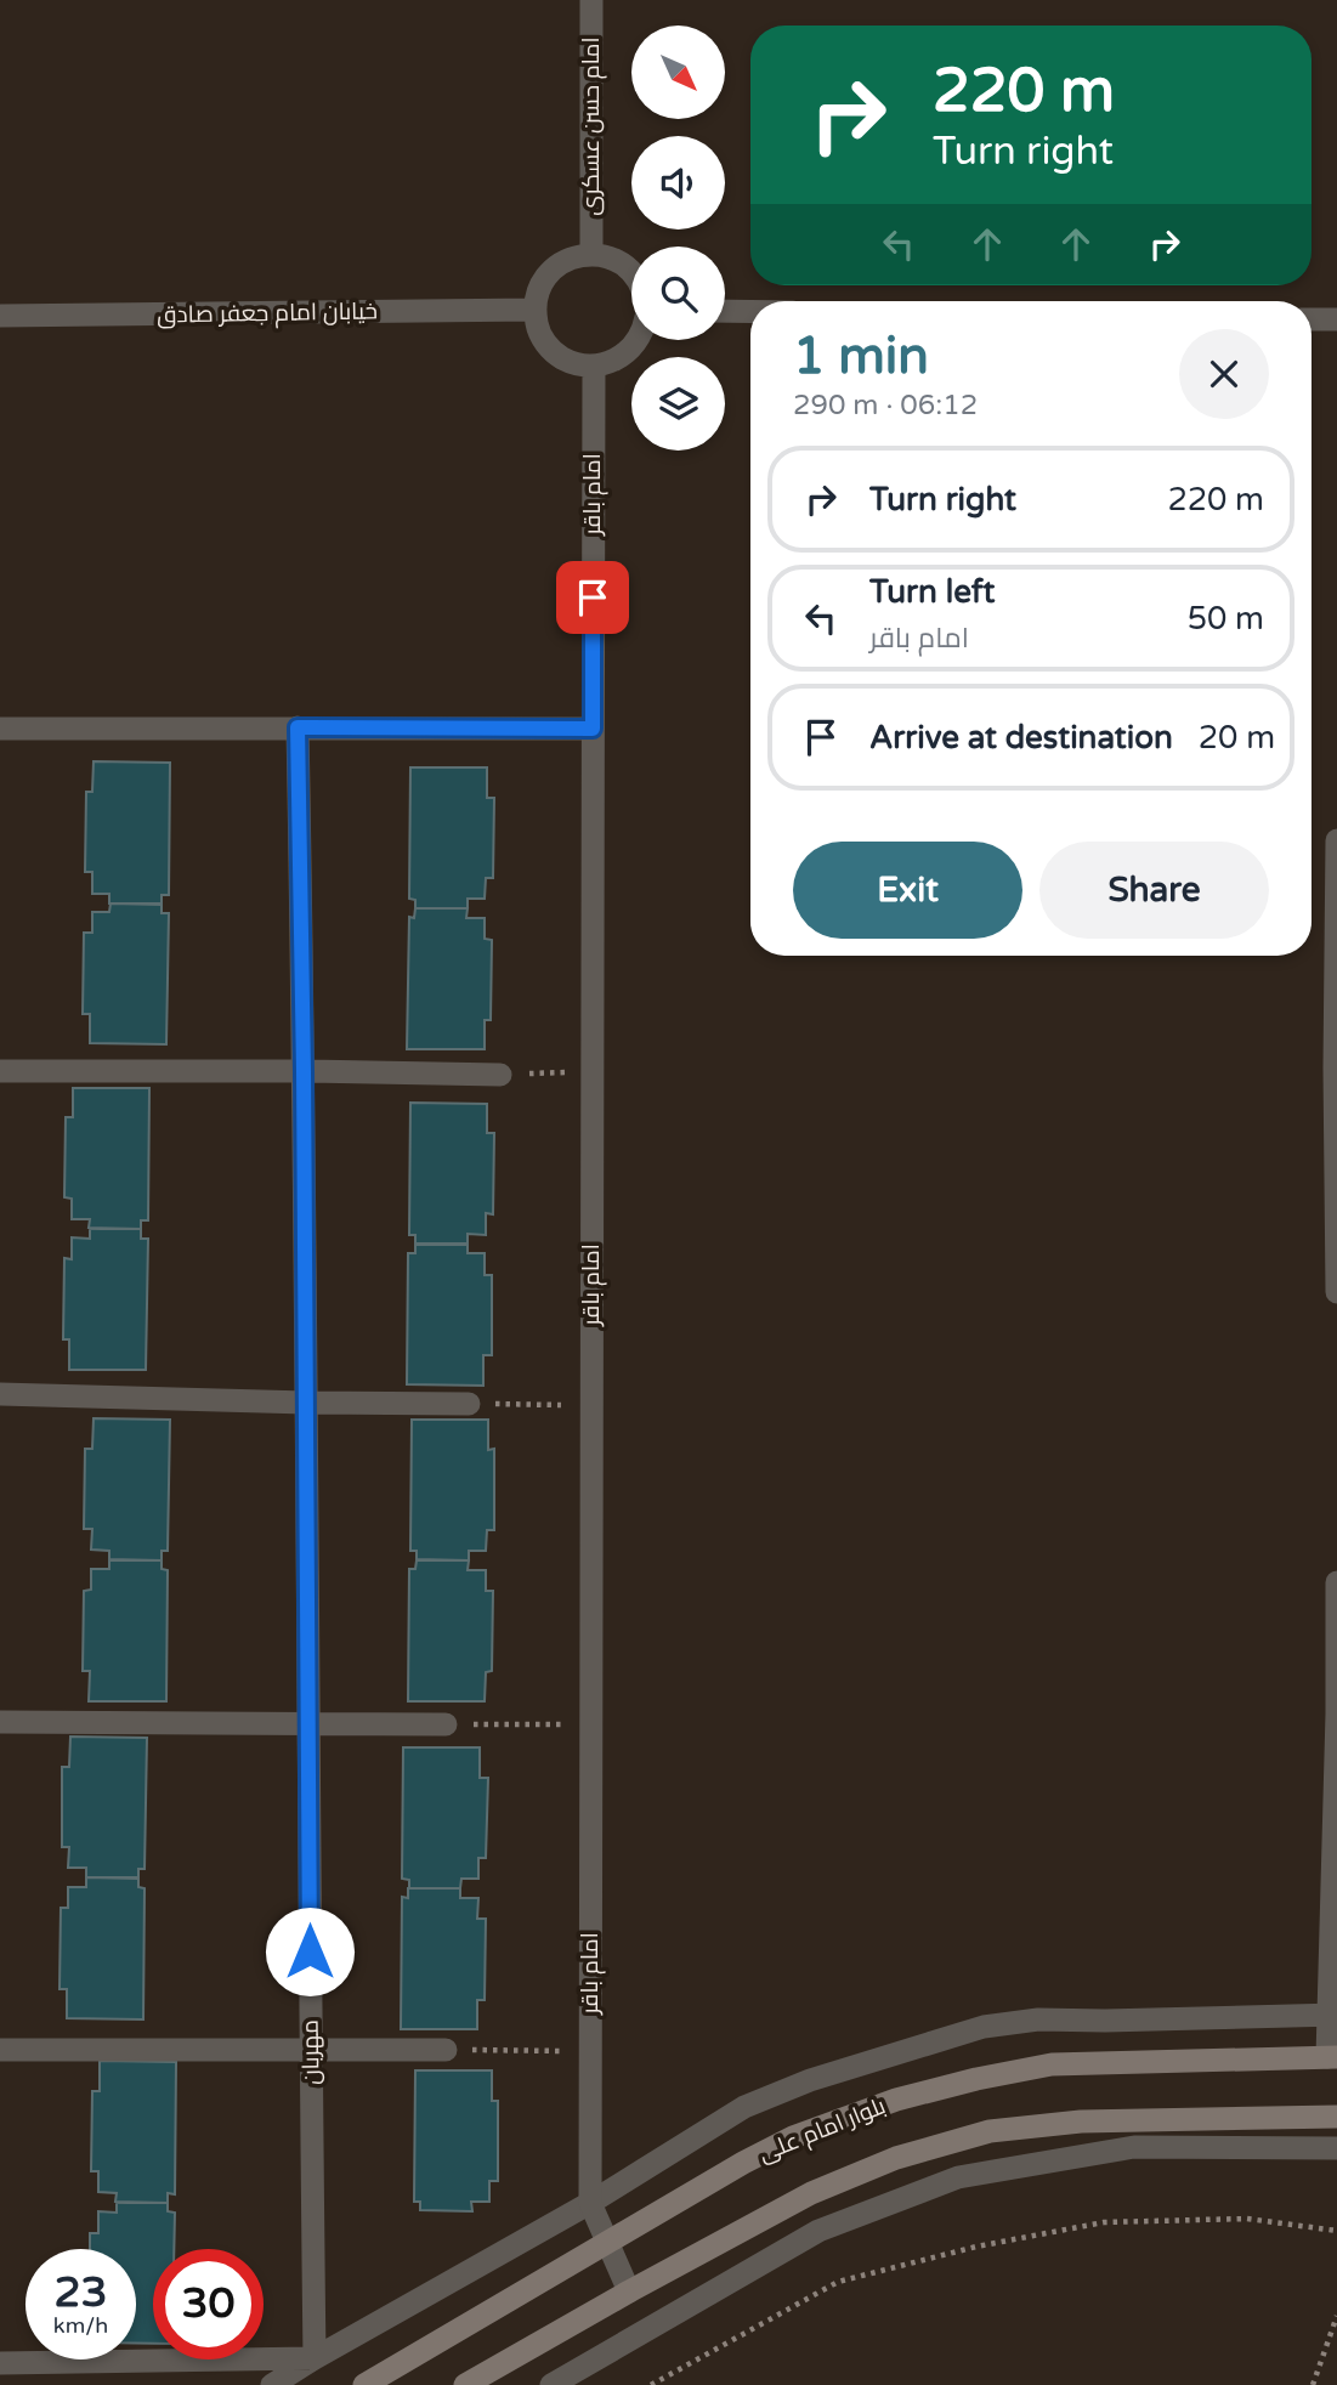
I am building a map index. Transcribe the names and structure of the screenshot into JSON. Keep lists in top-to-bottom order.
{
  "streets": {
    "main road": ["بلوار امام علی"],
    "street": [
      "امام حسن عسکری",
      "خیابان امام جعفر صادق",
      "امام باقر",
      "مهربان"
    ]
  },
  "north": "bottom right",
  "page": {
    "turn": ["220 m", "Turn right"],
    "heading": ["1 min", "290 m · 06:12"],
    "list": [
      {
        "name": "Turn right",
        "value": "220 m"
      },
      {
        "name": "Turn left",
        "note": "امام باقر",
        "value": "50 m"
      },
      {
        "name": "Arrive at destination",
        "value": "20 m"
      }
    ],
    "buttons": ["Exit", "Share"],
    "speed": "23 km/h",
    "limit": "30"
  }
}
